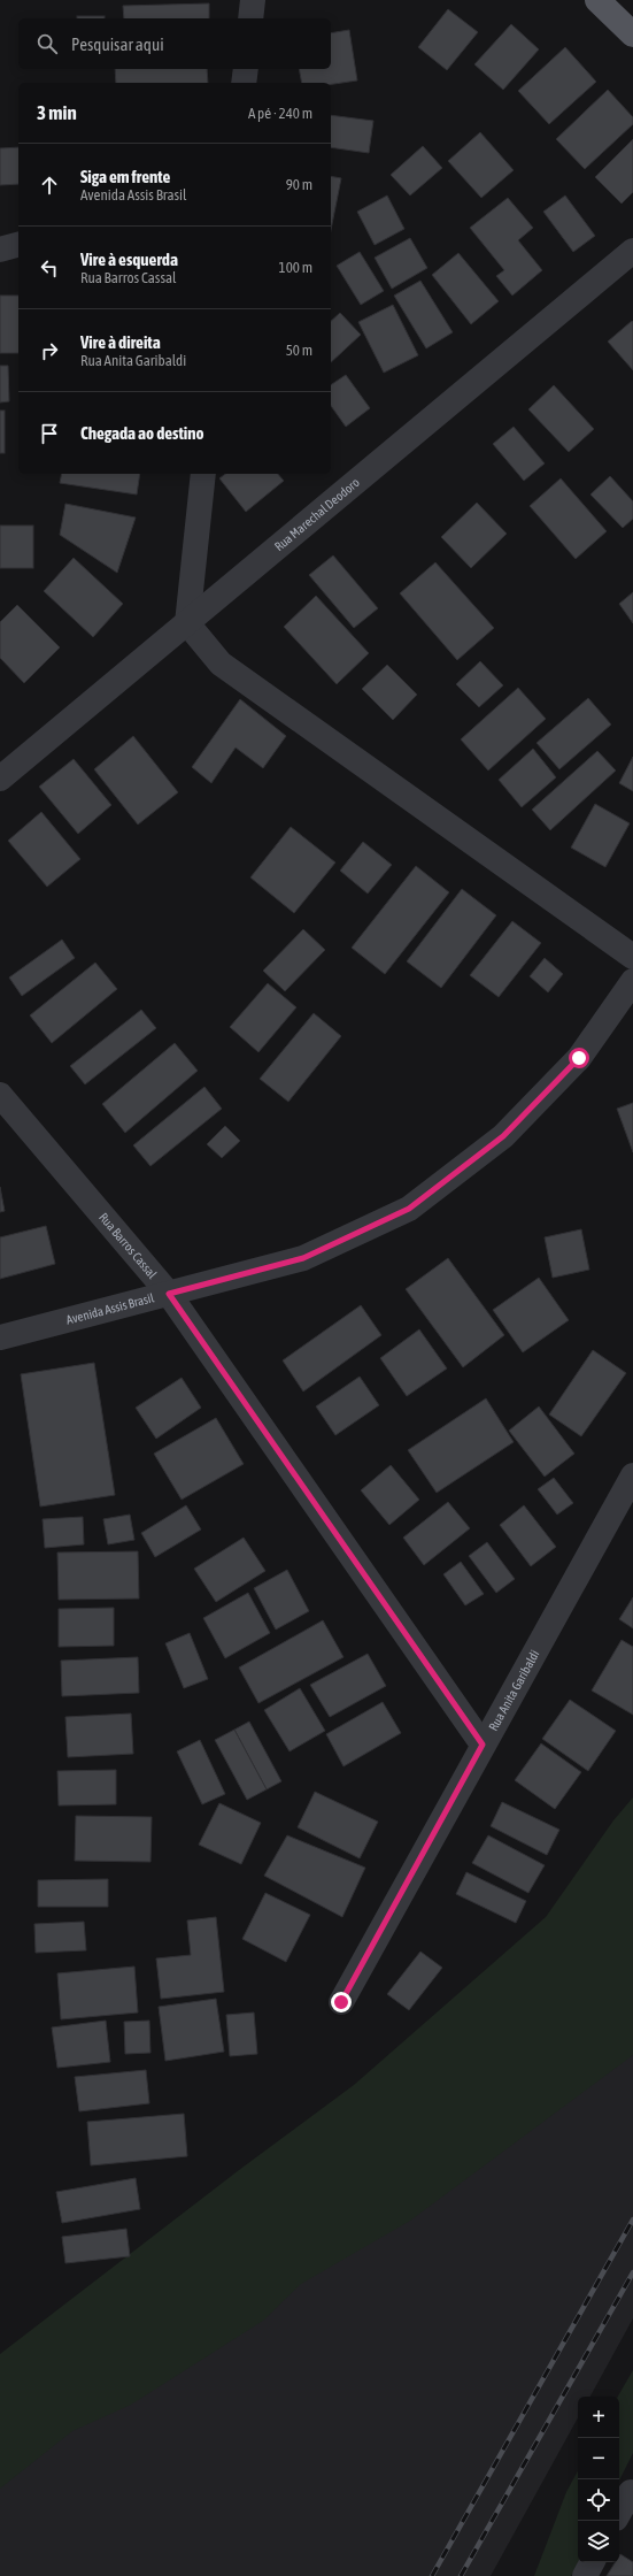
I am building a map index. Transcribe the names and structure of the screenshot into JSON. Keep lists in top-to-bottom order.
{
  "streets": {
    "street": [
      "Rua Marechal Deodoro",
      "Rua Barros Cassal",
      "Avenida Assis Brasil",
      "Rua Anita Garibaldi"
    ]
  },
  "crossings": [
    ["Rua Barros Cassal", "Avenida Assis Brasil"],
    ["Rua Barros Cassal", "Rua Anita Garibaldi"]
  ],
  "page": {
    "search": "Pesquisar aqui",
    "heading": ["3 min", "A pé · 240 m"],
    "list": [
      ["Siga em frente", "Avenida Assis Brasil", "90 m"],
      ["Vire à esquerda", "Rua Barros Cassal", "100 m"],
      ["Vire à direita", "Rua Anita Garibaldi", "50 m"],
      "Chegada ao destino"
    ],
    "map_buttons": ["+", "−"]
  }
}
